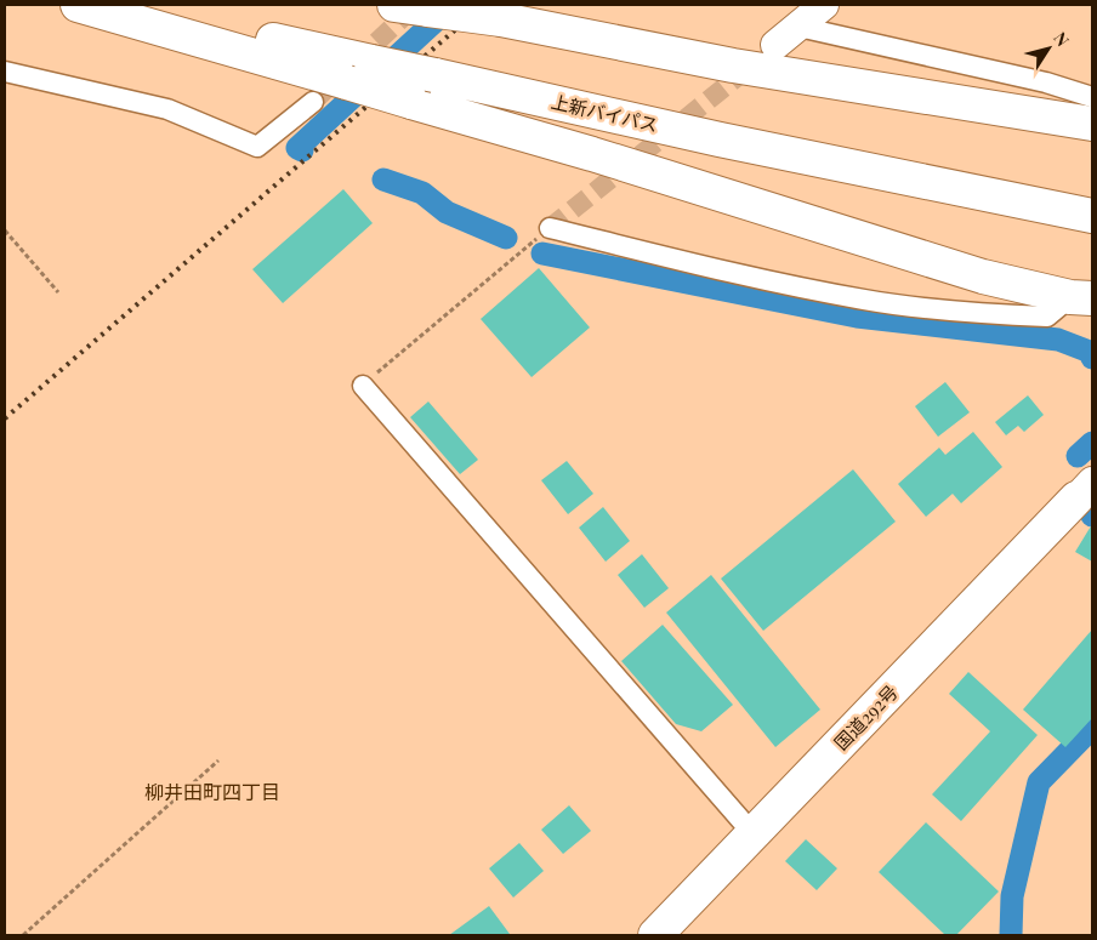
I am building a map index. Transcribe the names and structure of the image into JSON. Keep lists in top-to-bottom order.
{
  "streets": {
    "highway": ["上新バイパス", "国道292号"]
  },
  "districts": ["柳井田町四丁目"],
  "north": "top right"
}
